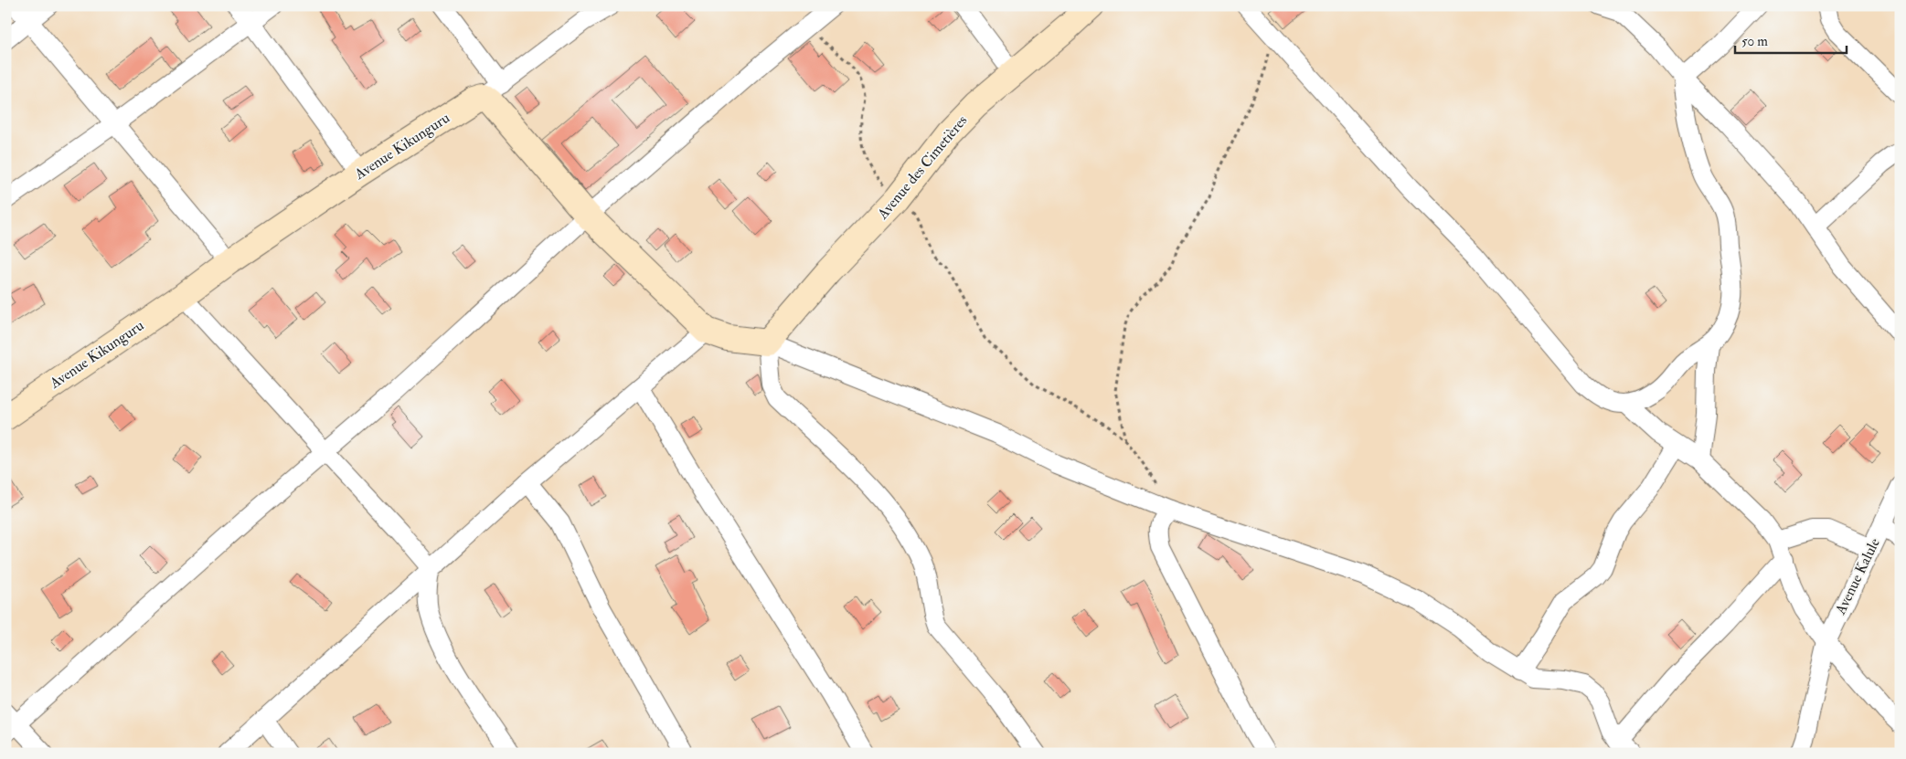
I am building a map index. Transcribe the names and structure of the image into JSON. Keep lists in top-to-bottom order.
{
  "streets": {
    "street": ["Avenue Kikunguru", "Avenue des Cimetières", "Avenue Kalule"]
  },
  "scale_bar": "50 m"
}
